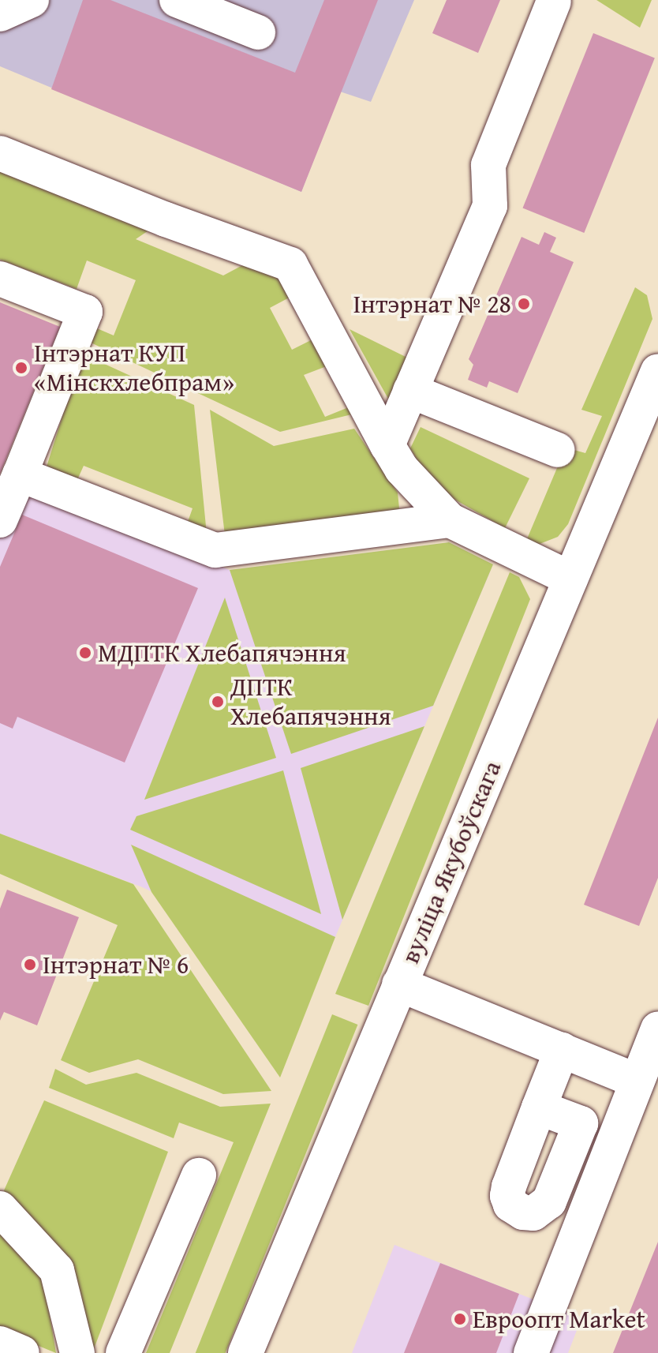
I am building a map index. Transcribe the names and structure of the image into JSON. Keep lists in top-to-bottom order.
{
  "streets": {
    "main road": ["вуліца Якубоўскага"]
  },
  "places": [
    "Інтэрнат № 28",
    "Інтэрнат КУП «Мінскхлебпрам»",
    "МДПТК Хлебапячэння",
    "ДПТК Хлебапячэння",
    "Інтэрнат № 6",
    "Евроопт Market"
  ]
}
